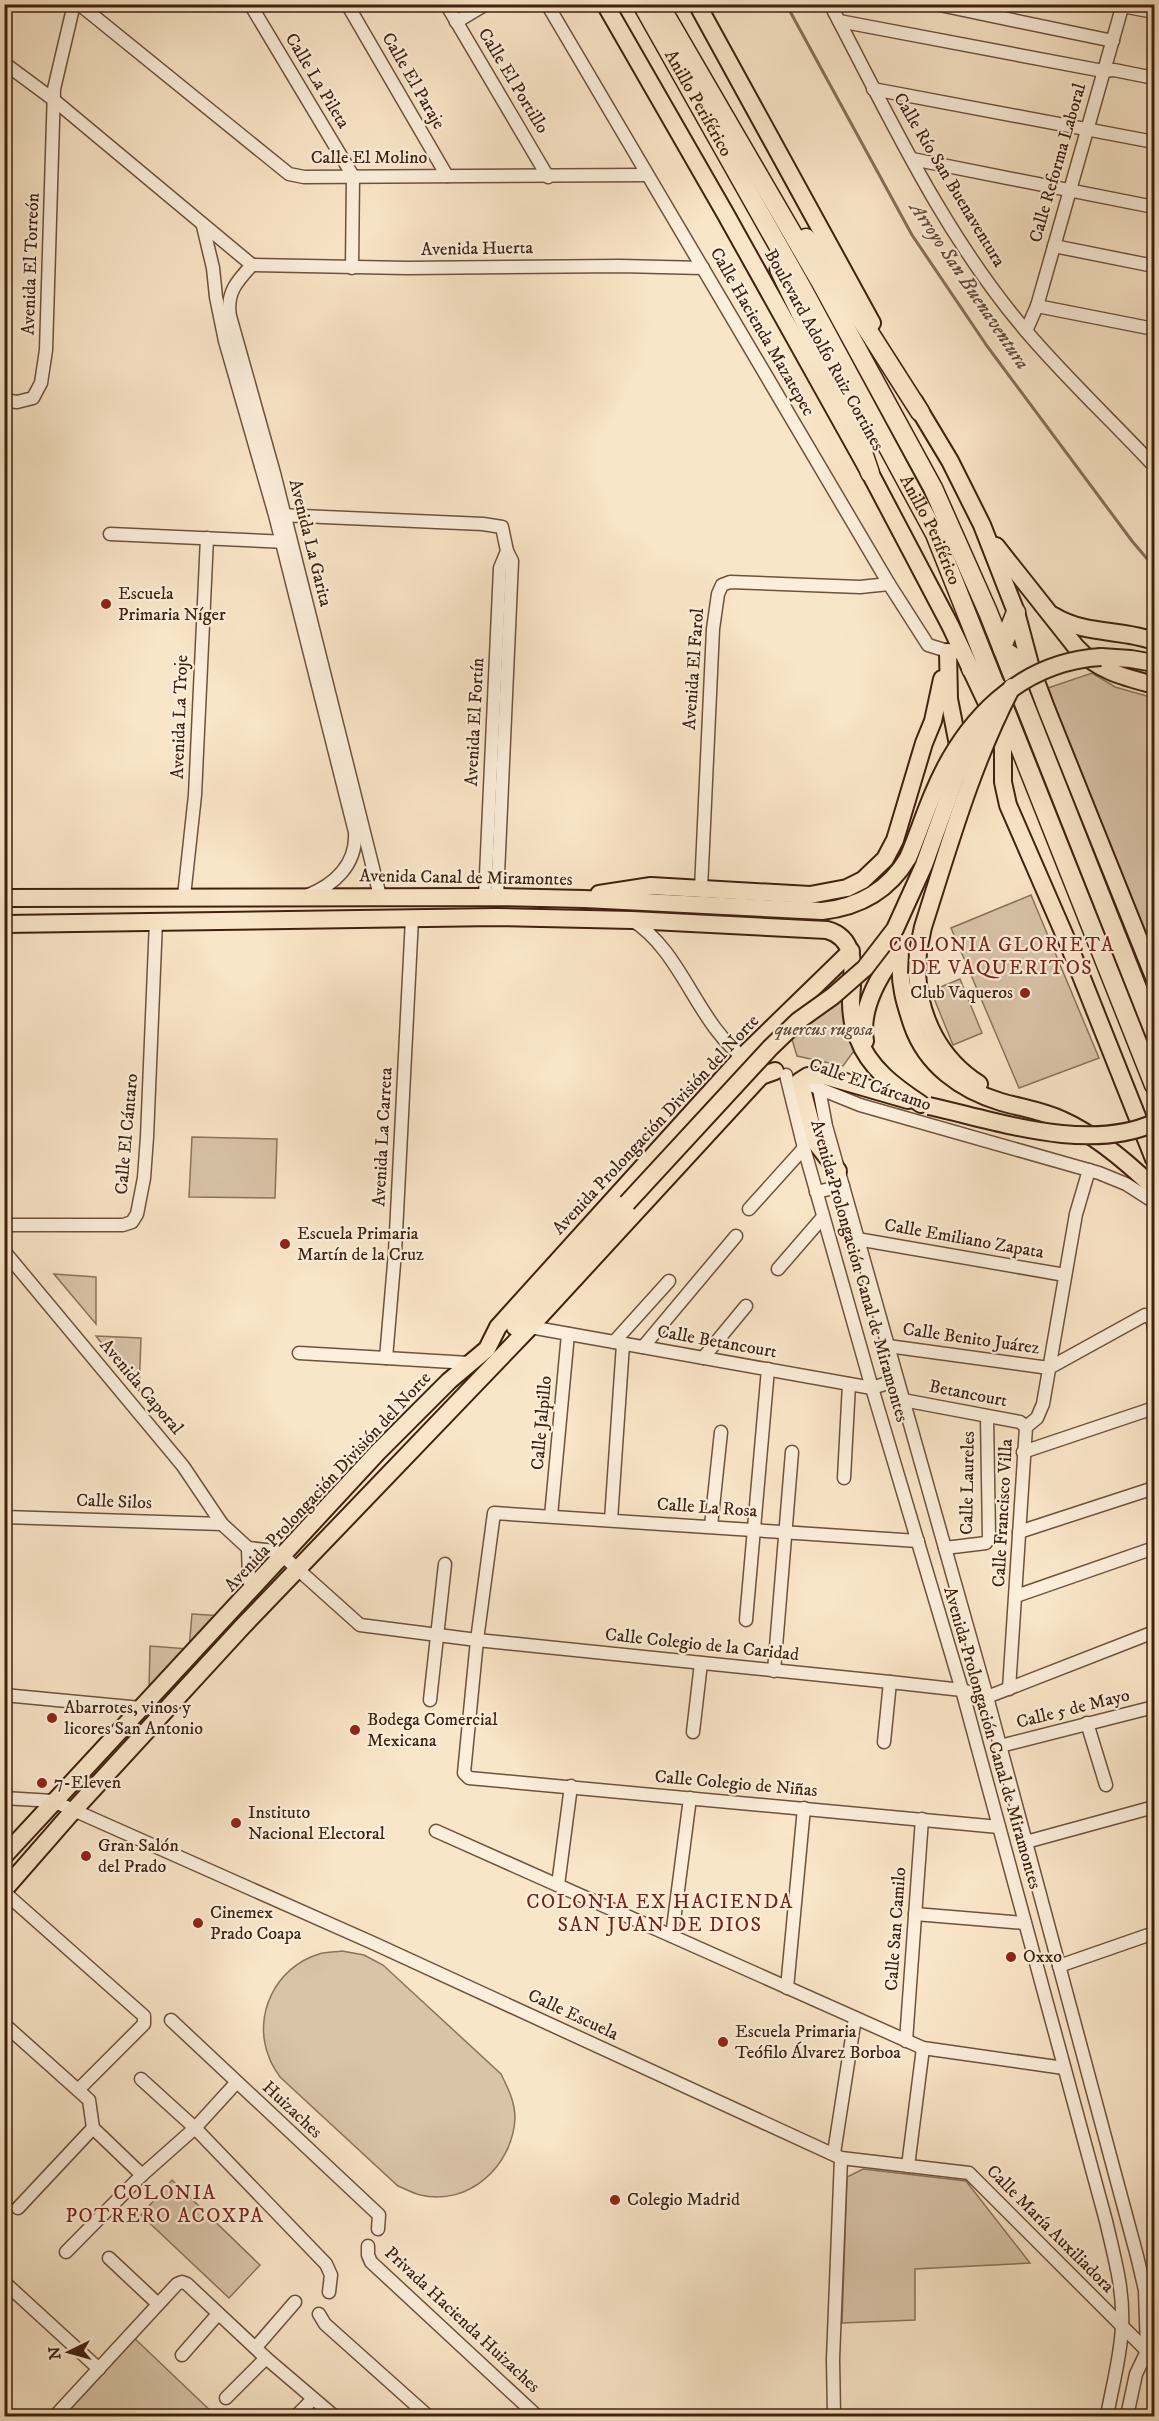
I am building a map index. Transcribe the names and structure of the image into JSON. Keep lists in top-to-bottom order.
{
  "streets": {
    "highway": ["Anillo Periférico"],
    "main road": ["Boulevard Adolfo Ruiz Cortines", "Avenida Canal de Miramontes", "Avenida Prolongación División del Norte"],
    "street": [
      "Calle La Pileta",
      "Calle El Paraje",
      "Calle El Portillo",
      "Calle El Molino",
      "Calle Reforma Laboral",
      "Calle Río San Buenaventura",
      "Avenida Huerta",
      "Avenida El Torreón",
      "Calle Hacienda Mazatepec",
      "Avenida La Garita",
      "Avenida El Farol",
      "Avenida La Troje",
      "Avenida El Fortín",
      "Calle El Cárcamo",
      "Calle El Cántaro",
      "Avenida La Carreta",
      "Calle Emiliano Zapata",
      "Avenida Prolongación Canal de Miramontes",
      "Calle Benito Juárez",
      "Calle Betancourt",
      "Avenida Caporal",
      "Betancourt",
      "Calle Jalpillo",
      "Calle Laureles",
      "Calle Silos",
      "Calle La Rosa",
      "Calle Francisco Villa",
      "Calle Colegio de la Caridad",
      "Calle 5 de Mayo",
      "Calle Colegio de Niñas",
      "Calle San Camilo",
      "Calle Escuela",
      "Huizaches",
      "Calle María Auxiliadora",
      "Privada Hacienda Huizaches"
    ]
  },
  "crossings": [
    ["Calle La Pileta", "Calle El Molino"],
    ["Calle El Paraje", "Calle El Molino"],
    ["Calle El Portillo", "Calle El Molino"],
    ["Anillo Periférico", "Avenida Canal de Miramontes"],
    ["Calle El Molino", "Calle Hacienda Mazatepec"],
    ["Calle Reforma Laboral", "Calle Río San Buenaventura"],
    ["Avenida Huerta", "Calle Hacienda Mazatepec"],
    ["Avenida Huerta", "Avenida La Garita"],
    ["Calle Hacienda Mazatepec", "Boulevard Adolfo Ruiz Cortines"],
    ["Calle Hacienda Mazatepec", "Avenida El Farol"],
    ["Avenida La Garita", "Avenida El Fortín"],
    ["Avenida La Garita", "Avenida Canal de Miramontes"],
    ["Avenida La Troje", "Avenida Canal de Miramontes"],
    ["Avenida El Fortín", "Avenida Canal de Miramontes"],
    ["Calle El Cárcamo", "Avenida Prolongación División del Norte"],
    ["Calle El Cárcamo", "Avenida Prolongación Canal de Miramontes"],
    ["Calle El Cárcamo", "Calle Francisco Villa"],
    ["Avenida Prolongación División del Norte", "Avenida Prolongación Canal de Miramontes"],
    ["Avenida Prolongación División del Norte", "Calle Betancourt"],
    ["Avenida Prolongación División del Norte", "Calle Colegio de la Caridad"],
    ["Avenida Prolongación División del Norte", "Calle Escuela"],
    ["Calle Emiliano Zapata", "Avenida Prolongación Canal de Miramontes"],
    ["Calle Emiliano Zapata", "Calle Francisco Villa"],
    ["Avenida Prolongación Canal de Miramontes", "Calle Benito Juárez"],
    ["Avenida Prolongación Canal de Miramontes", "Calle Betancourt"],
    ["Avenida Prolongación Canal de Miramontes", "Betancourt"],
    ["Avenida Prolongación Canal de Miramontes", "Calle Laureles"],
    ["Avenida Prolongación Canal de Miramontes", "Calle La Rosa"],
    ["Avenida Prolongación Canal de Miramontes", "Calle Colegio de la Caridad"],
    ["Avenida Prolongación Canal de Miramontes", "Calle 5 de Mayo"],
    ["Avenida Prolongación Canal de Miramontes", "Calle Colegio de Niñas"],
    ["Avenida Prolongación Canal de Miramontes", "Calle María Auxiliadora"],
    ["Calle Benito Juárez", "Calle Francisco Villa"],
    ["Calle Betancourt", "Calle Jalpillo"],
    ["Avenida Caporal", "Calle Silos"],
    ["Betancourt", "Calle Laureles"],
    ["Betancourt", "Calle Francisco Villa"],
    ["Calle Jalpillo", "Calle La Rosa"],
    ["Calle La Rosa", "Calle Colegio de la Caridad"],
    ["Calle La Rosa", "Calle Colegio de Niñas"],
    ["Calle Colegio de la Caridad", "Calle Colegio de Niñas"],
    ["Calle Colegio de Niñas", "Calle San Camilo"],
    ["Calle Escuela", "Calle María Auxiliadora"]
  ],
  "districts": ["COLONIA GLORIETA DE VAQUERITOS", "COLONIA EX HACIENDA SAN JUAN DE DIOS", "COLONIA POTRERO ACOXPA"],
  "water": ["Arroyo San Buenaventura"],
  "parks": ["quercus rugosa"],
  "places": [
    "Escuela Primaria Níger",
    "Club Vaqueros",
    "Escuela Primaria Martín de la Cruz",
    "Abarrotes, vinos y licores San Antonio",
    "Bodega Comercial Mexicana",
    "7-Eleven",
    "Instituto Nacional Electoral",
    "Gran Salón del Prado",
    "Cinemex Prado Coapa",
    "Oxxo",
    "Escuela Primaria Teófilo Álvarez Borboa",
    "Colegio Madrid"
  ],
  "north": "left"
}
